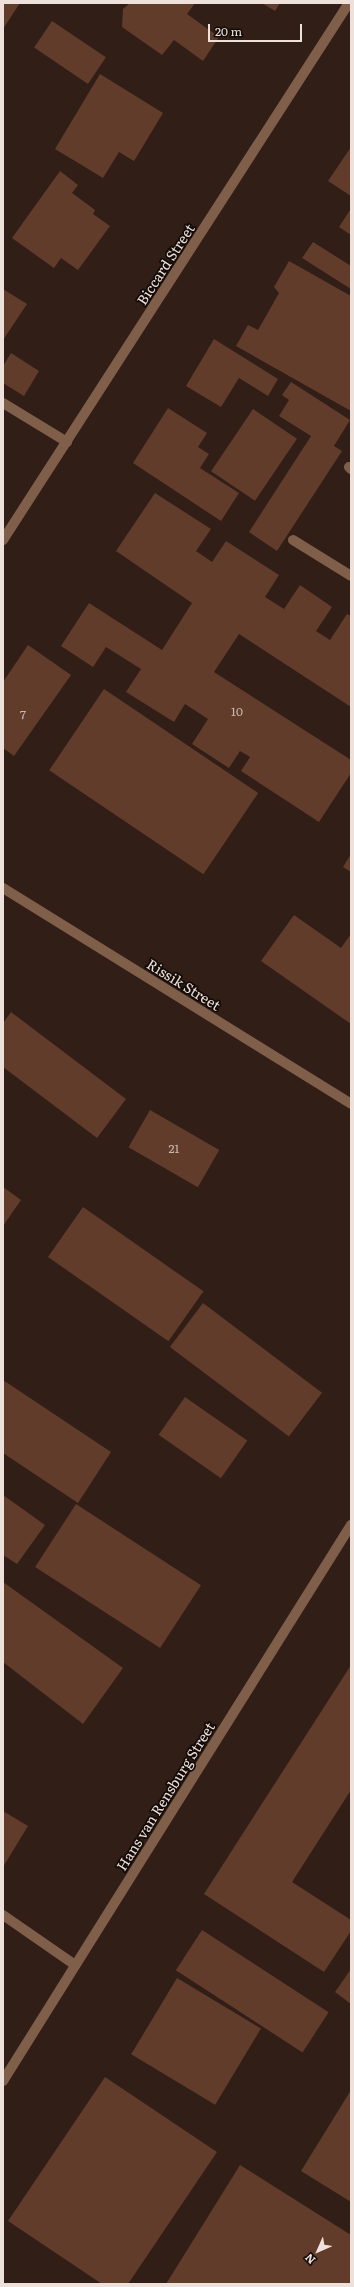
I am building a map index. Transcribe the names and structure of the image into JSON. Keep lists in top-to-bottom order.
{
  "streets": {
    "street": ["Biccard Street", "Rissik Street", "Hans van Rensburg Street"]
  },
  "house_numbers": ["10", "7", "21"],
  "scale_bar": "20 m",
  "north": "bottom left"
}
